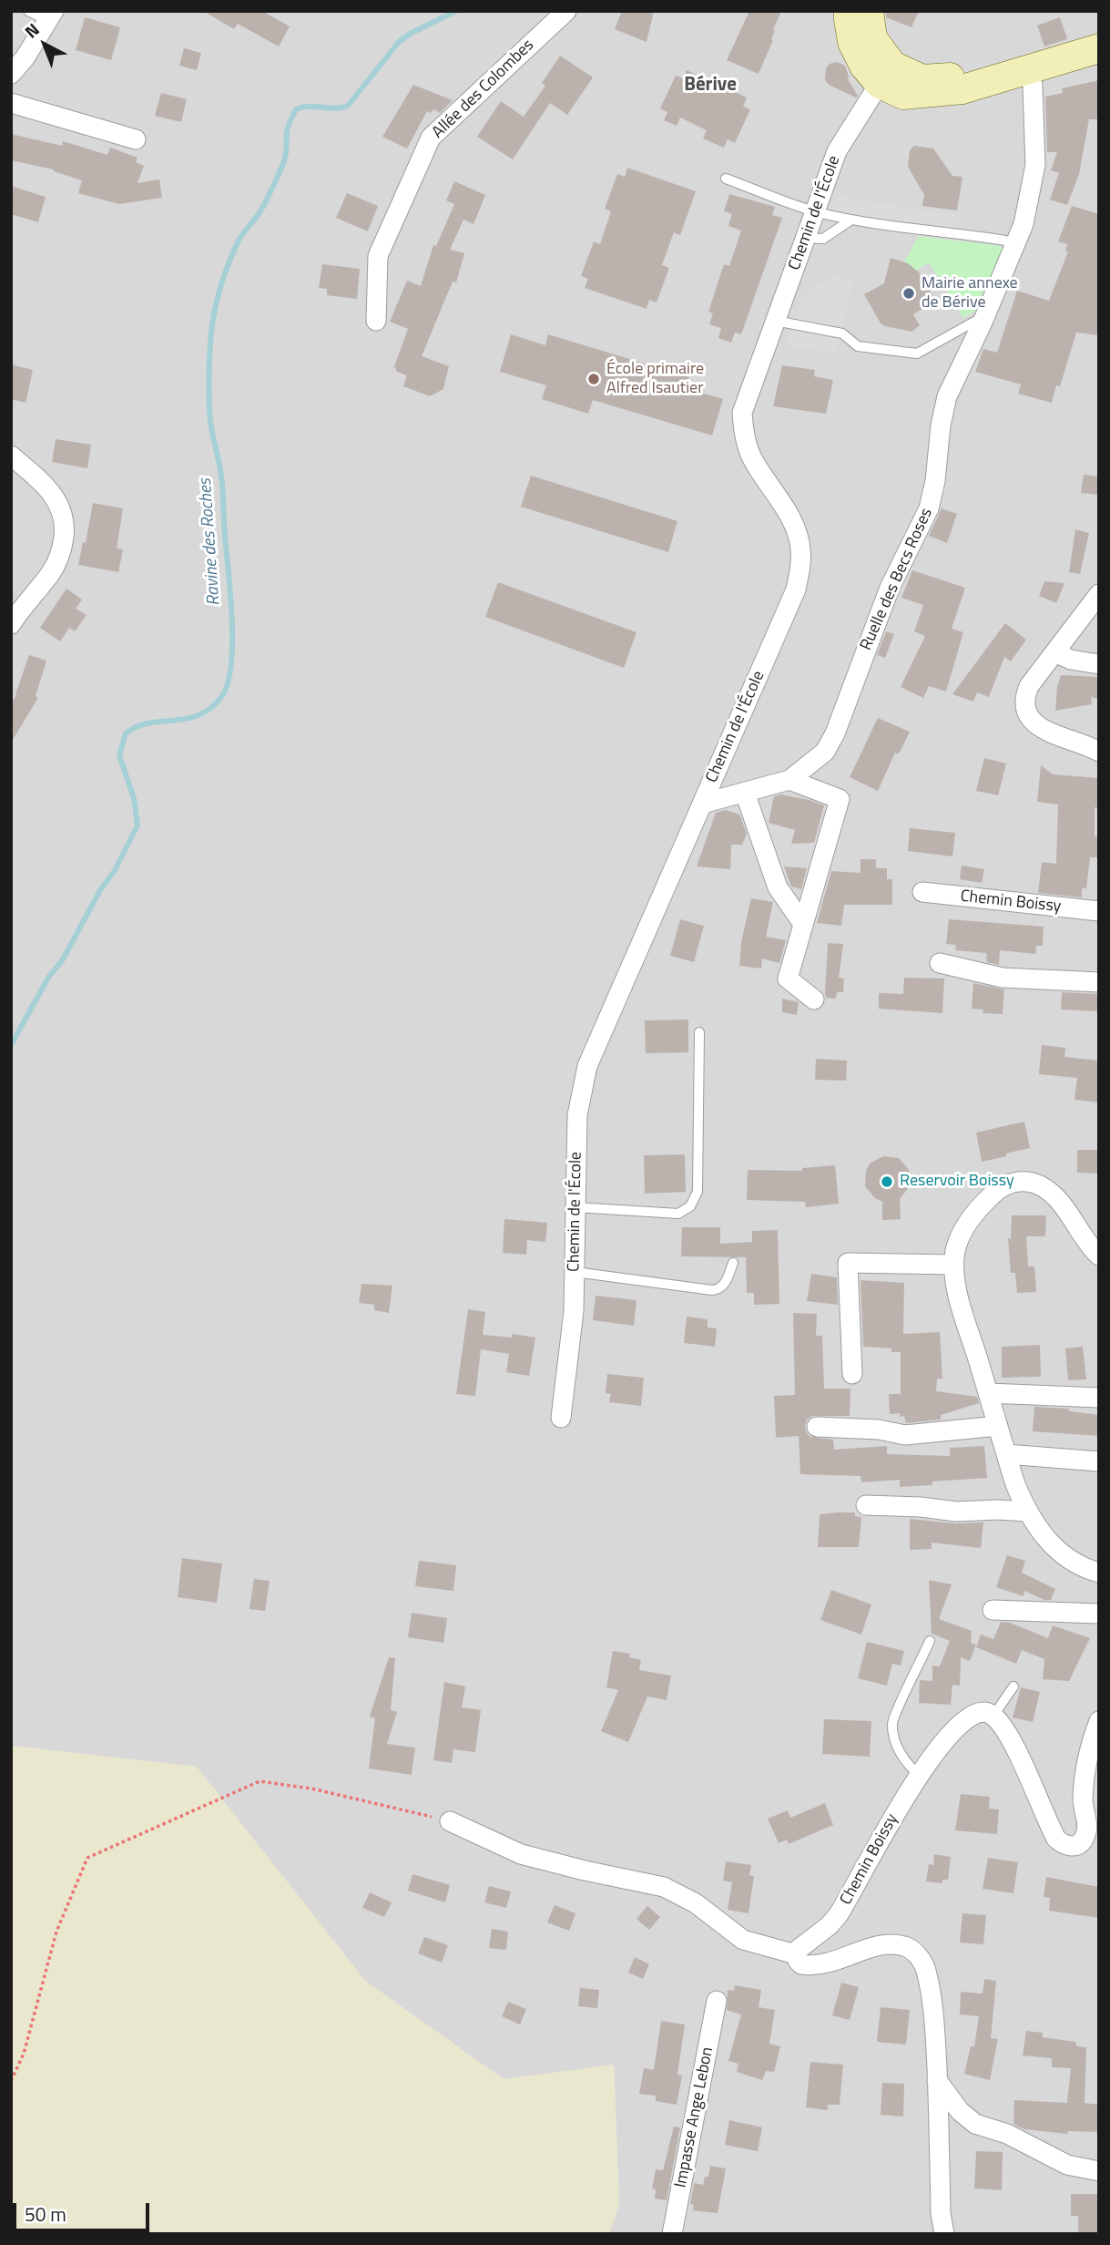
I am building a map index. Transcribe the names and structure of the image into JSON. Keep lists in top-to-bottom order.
{
  "streets": {
    "street": [
      "Allée des Colombes",
      "Chemin de l'École",
      "Ruelle des Becs Roses",
      "Chemin Boissy",
      "Impasse Ange Lebon"
    ]
  },
  "crossings": [
    ["Chemin de l'École", "Ruelle des Becs Roses"]
  ],
  "districts": ["Bérive"],
  "water": ["Ravine des Roches"],
  "places": ["Mairie annexe de Bérive", "École primaire Alfred Isautier", "Reservoir Boissy"],
  "scale_bar": "50 m",
  "north": "top left"
}
